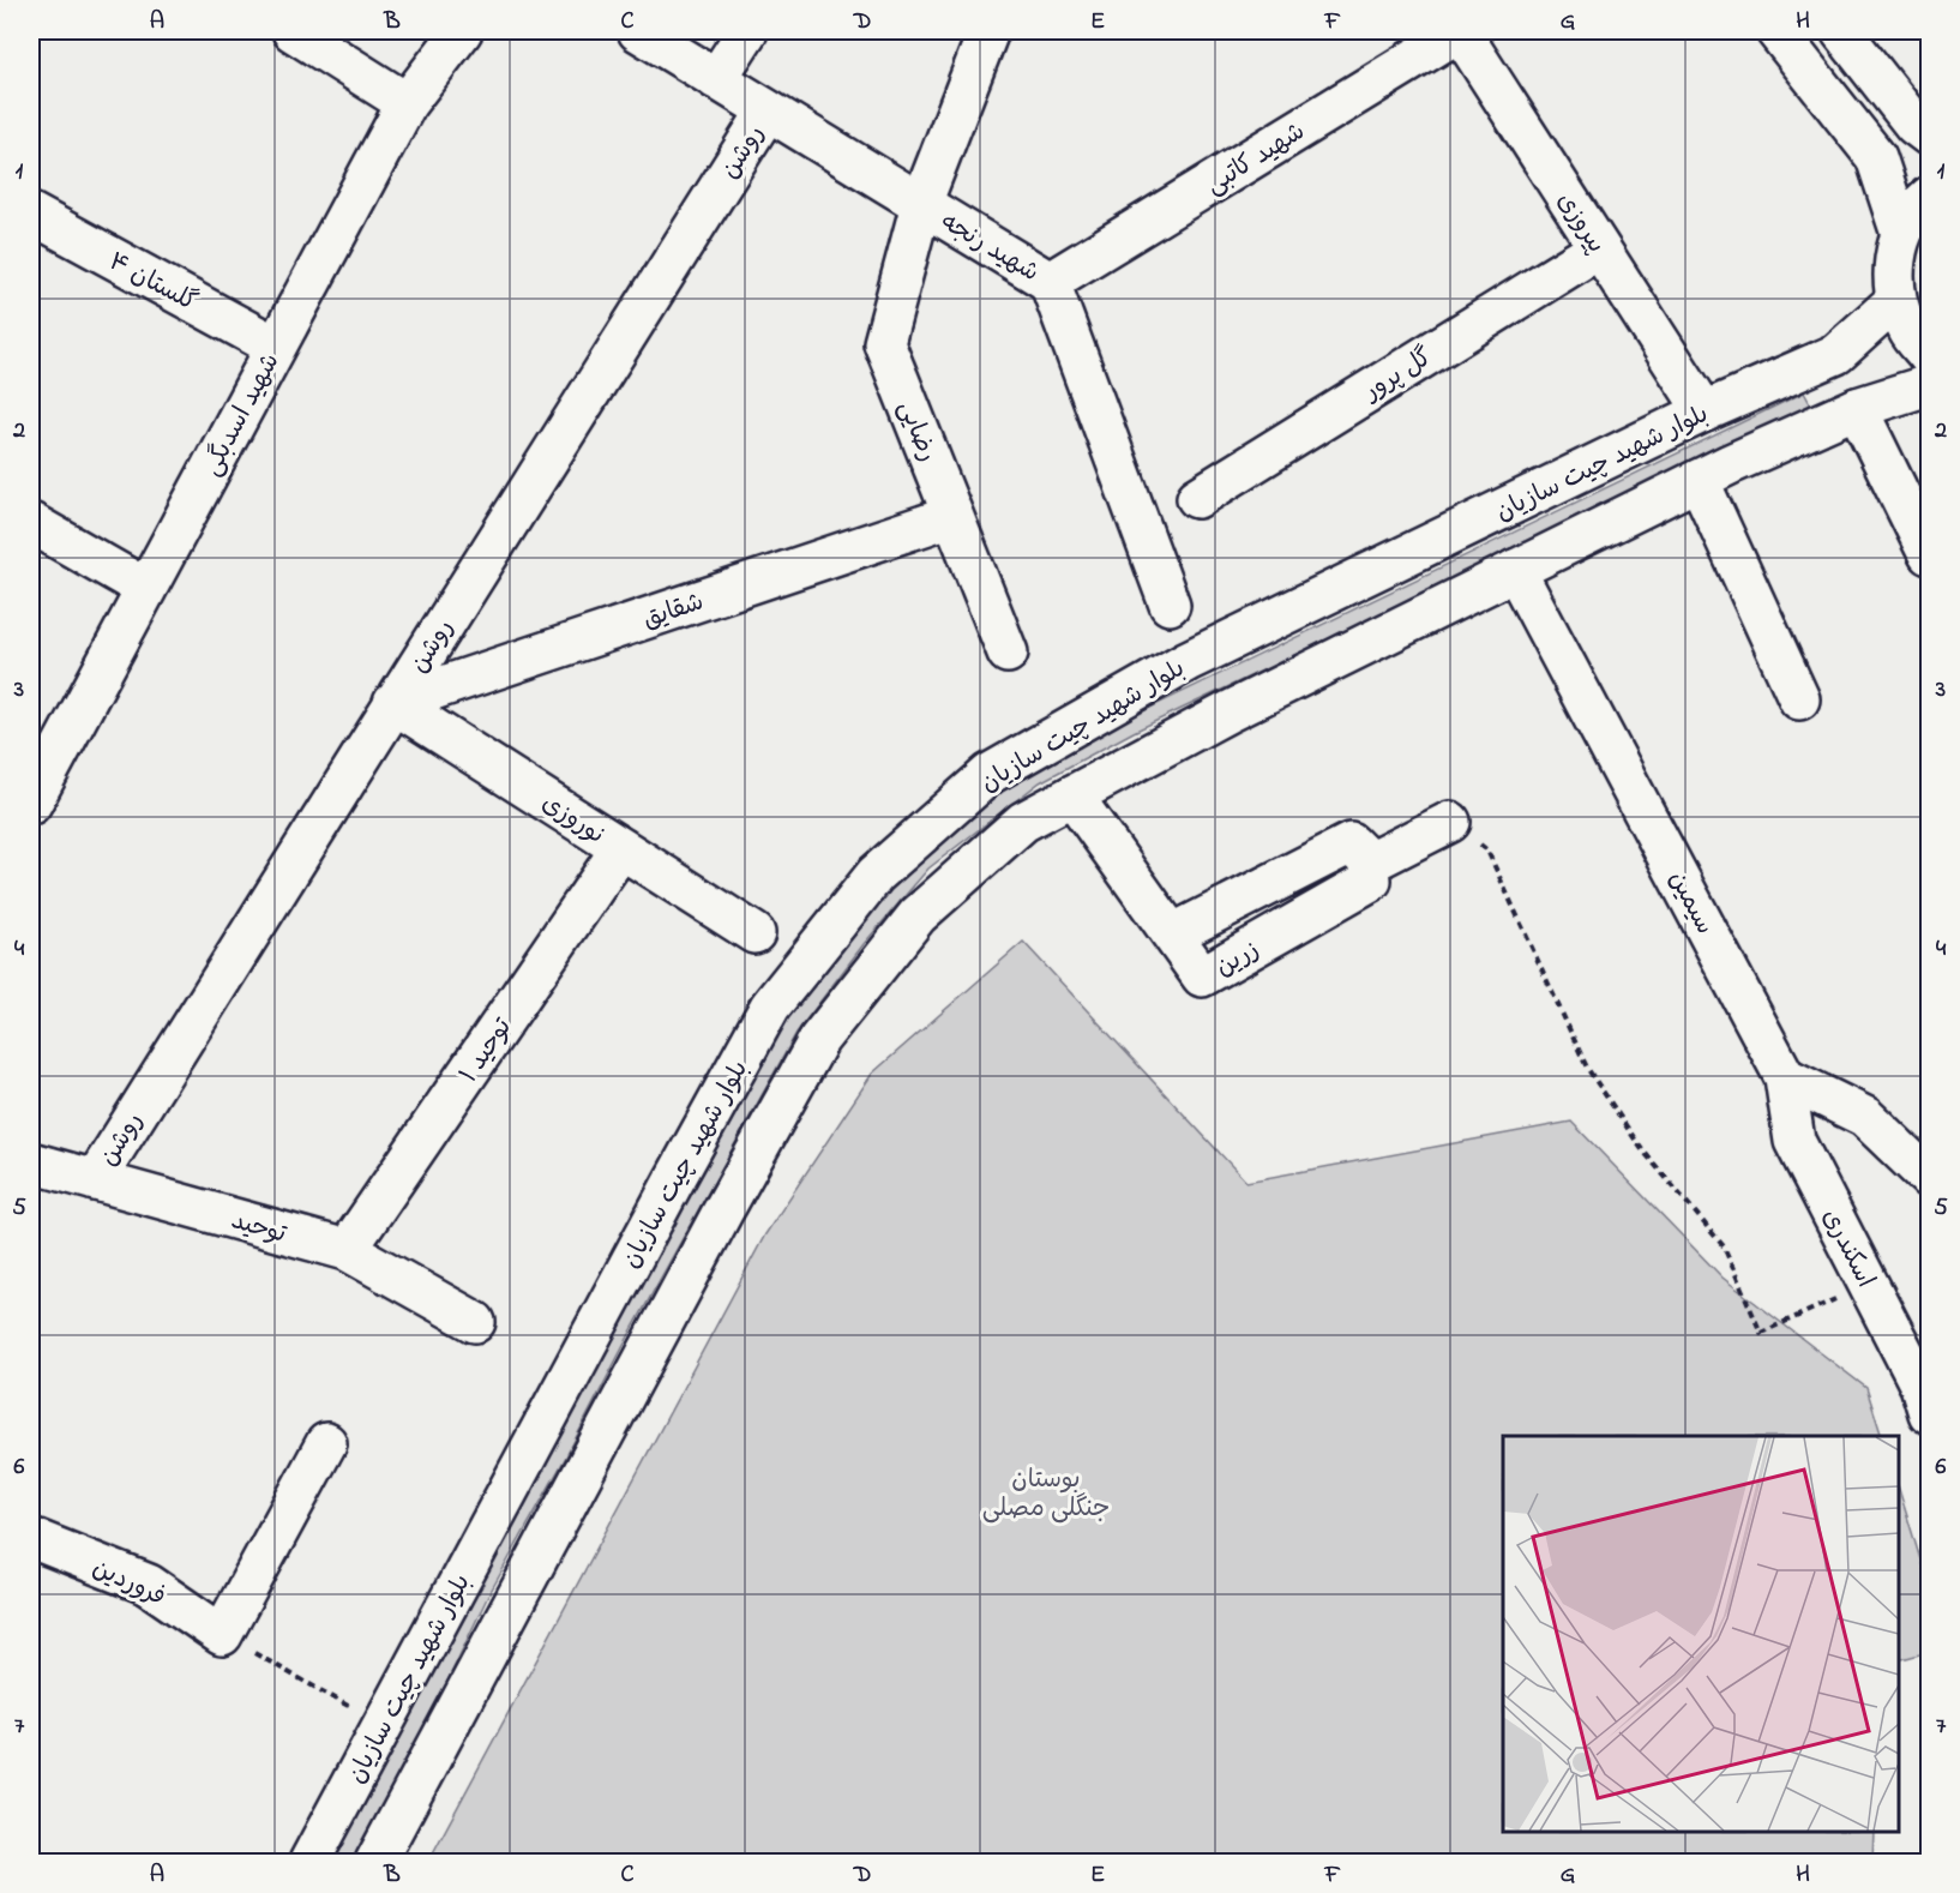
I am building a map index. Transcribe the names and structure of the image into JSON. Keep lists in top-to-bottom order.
{
  "streets": {
    "street": [
      "روشن",
      "شهید کاتبی",
      "پیروزی",
      "شهید رنجه",
      "گلستان ۴",
      "گل پرور",
      "شهید اسدبگی",
      "رضایی",
      "بلوار شهید چیت سازیان",
      "شقایق",
      "نوروزی",
      "سیمین",
      "زرین",
      "توحید ۱",
      "توحید",
      "اسکندری",
      "فروردین"
    ]
  },
  "crossings": [
    ["روشن", "شهید رنجه"],
    ["روشن", "شقایق"],
    ["روشن", "نوروزی"],
    ["روشن", "توحید"],
    ["شهید کاتبی", "پیروزی"],
    ["شهید کاتبی", "شهید رنجه"],
    ["پیروزی", "گل پرور"],
    ["پیروزی", "بلوار شهید چیت سازیان"],
    ["شهید رنجه", "رضایی"],
    ["گلستان ۴", "شهید اسدبگی"],
    ["رضایی", "شقایق"],
    ["شقایق", "نوروزی"],
    ["نوروزی", "توحید ۱"],
    ["سیمین", "اسکندری"],
    ["توحید ۱", "توحید"]
  ],
  "parks": ["بوستان جنگلی مصلی"],
  "grid": {
    "columns": [
      "A",
      "B",
      "C",
      "D",
      "E",
      "F",
      "G",
      "H"
    ],
    "rows": [
      "1",
      "2",
      "3",
      "4",
      "5",
      "6",
      "7"
    ]
  }
}
